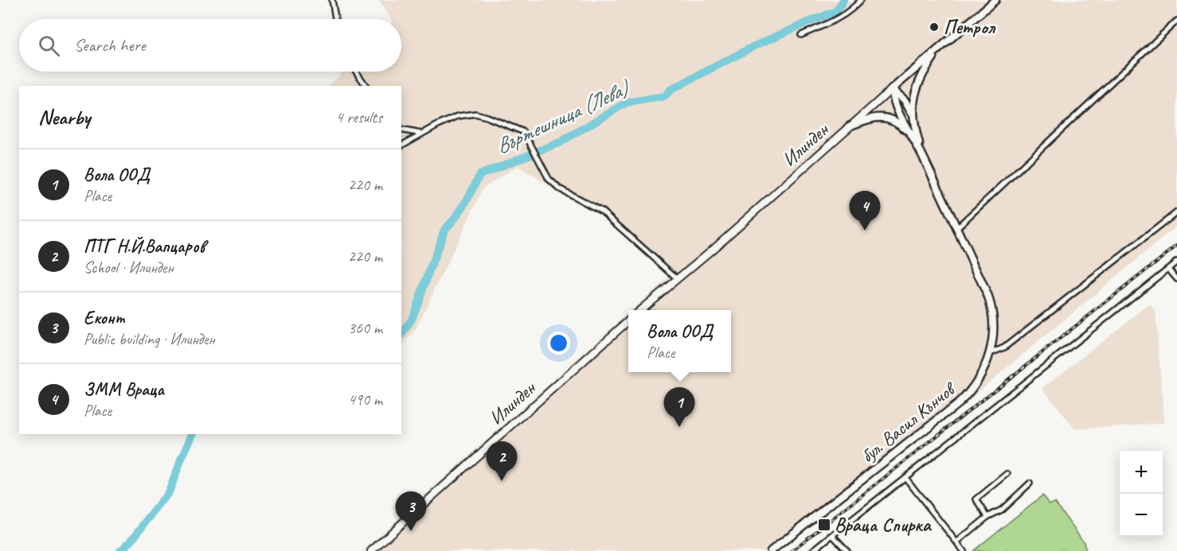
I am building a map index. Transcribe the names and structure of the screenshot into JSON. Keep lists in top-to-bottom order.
{
  "streets": {
    "main road": ["Илинден", "бул. Васил Кънчов"]
  },
  "crossings": [
    ["Илинден", "бул. Васил Кънчов"]
  ],
  "water": ["Въртешница (Лева)"],
  "places": {
    "other": ["Петрол"],
    "transit": ["Враца Спирка"]
  },
  "page": {
    "search": "Search here",
    "heading": ["Nearby", "4 results"],
    "list": [
      {
        "mark": "1",
        "name": "Вола ООД",
        "note": "Place",
        "value": "220 m"
      },
      {
        "mark": "2",
        "name": "ПТГ Н.Й.Вапцаров",
        "note": "School · Илинден",
        "value": "220 m"
      },
      {
        "mark": "3",
        "name": "Еконт",
        "note": "Public building · Илинден",
        "value": "360 m"
      },
      {
        "mark": "4",
        "name": "ЗММ Враца",
        "note": "Place",
        "value": "490 m"
      }
    ],
    "pins": [
      "4",
      "1",
      "2",
      "3"
    ],
    "popup": ["Вола ООД", "Place"],
    "map_buttons": ["+", "−"]
  }
}
